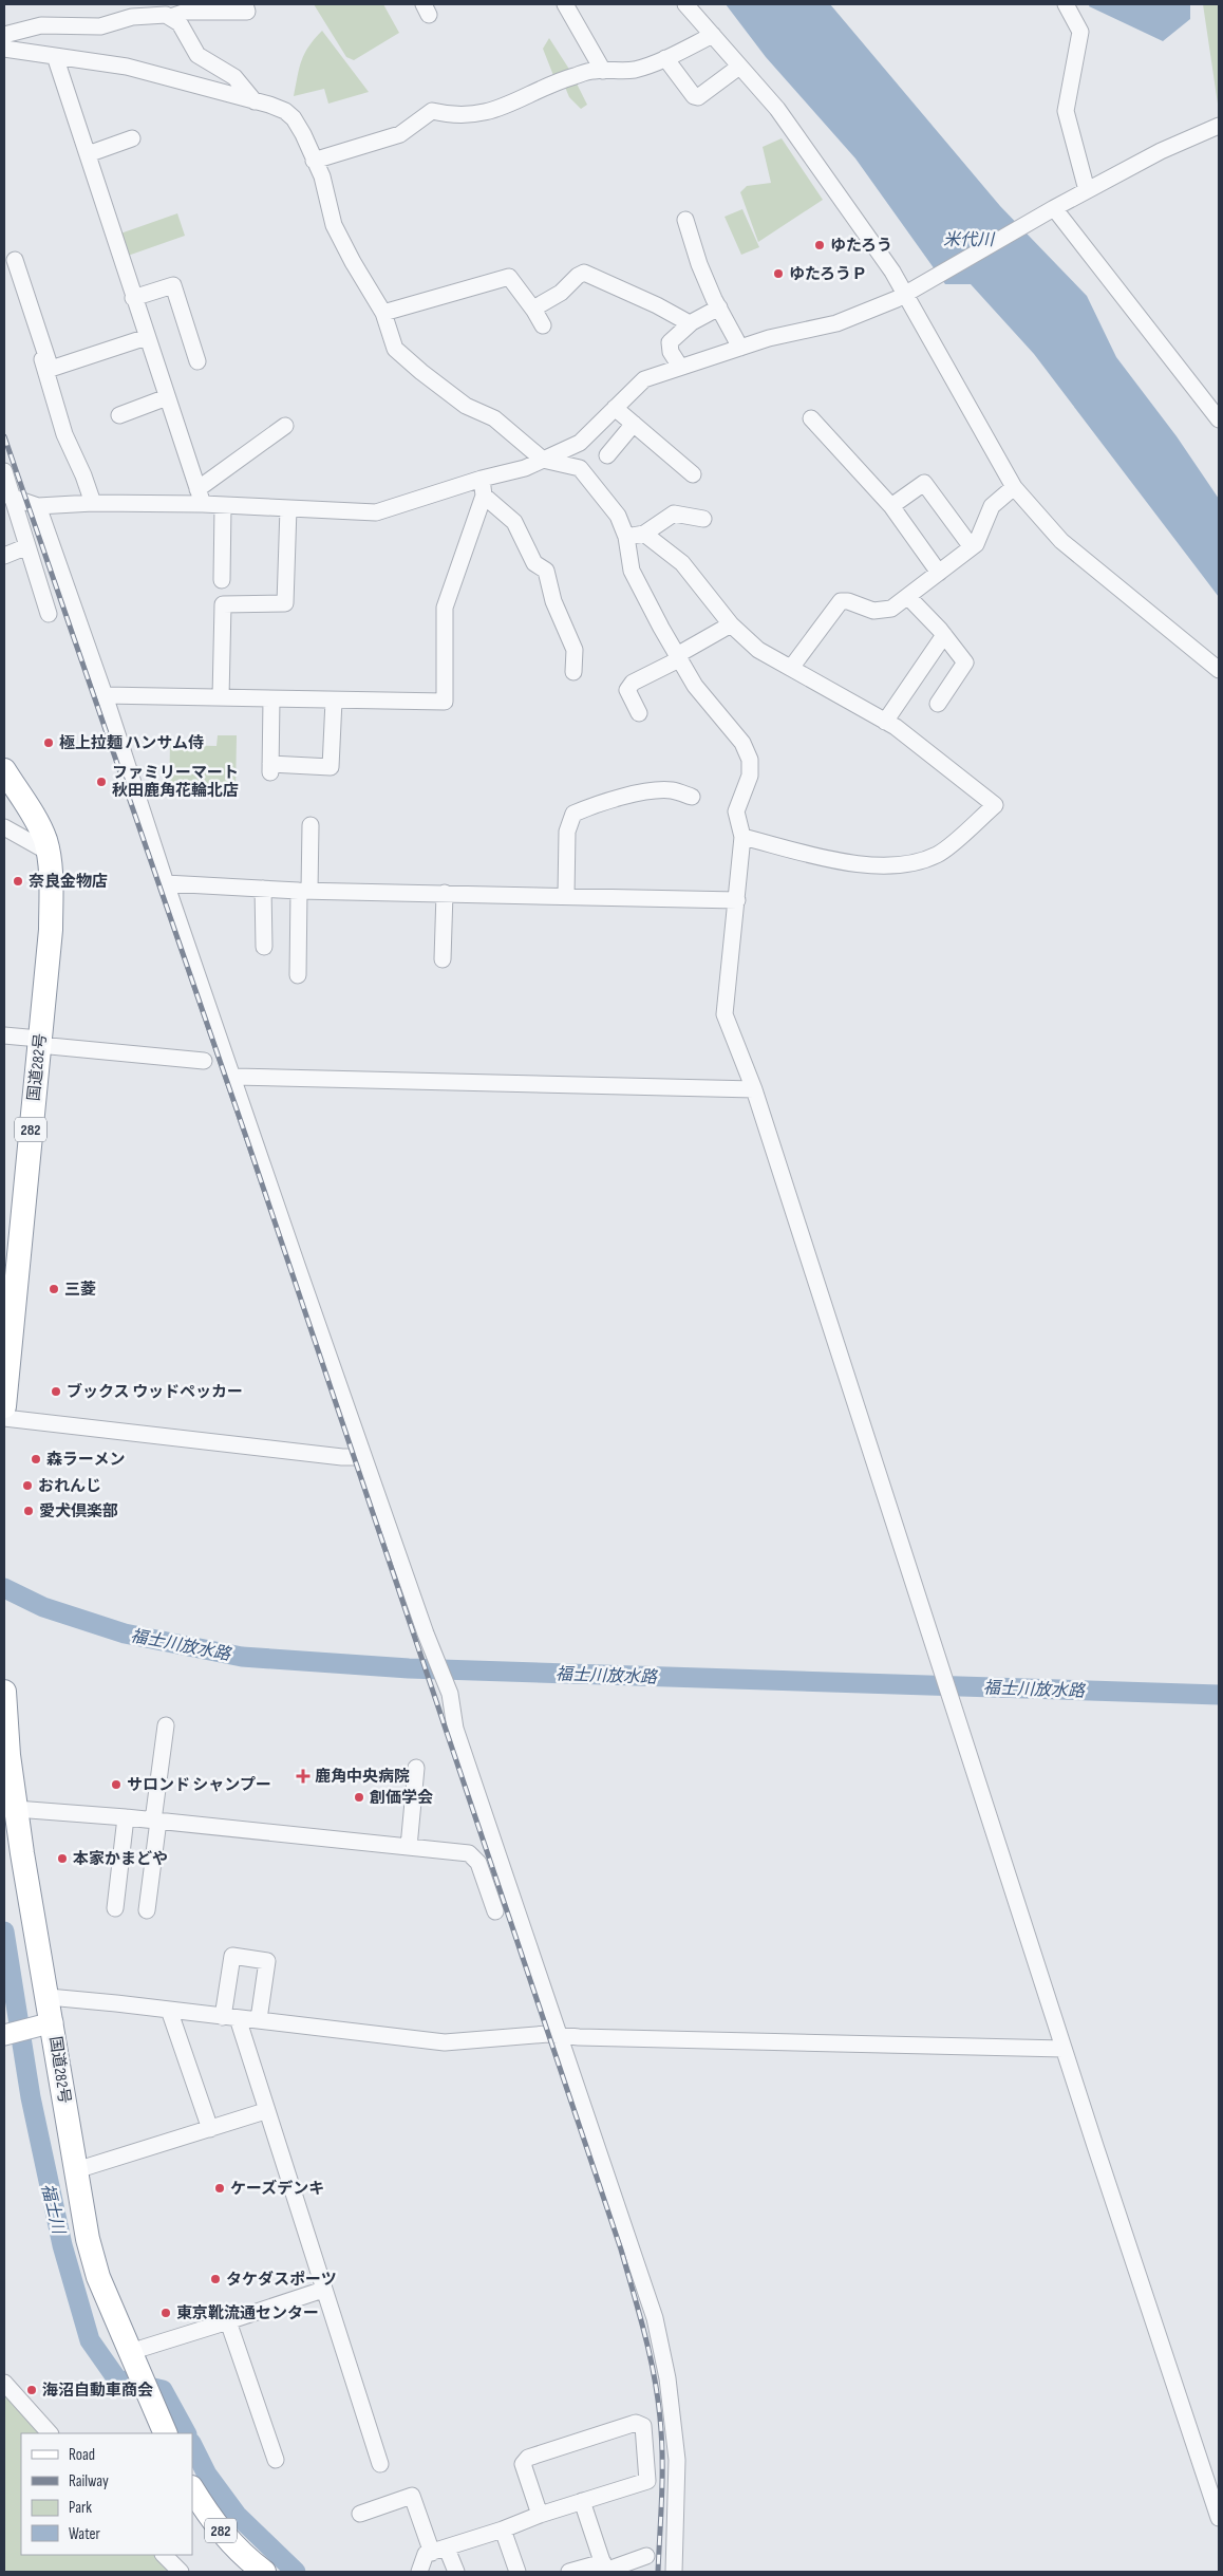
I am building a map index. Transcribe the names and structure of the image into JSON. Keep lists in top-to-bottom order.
{
  "streets": {
    "highway": ["国道282号", "282"]
  },
  "water": ["米代川", "福士川放水路", "福士川"],
  "places": {
    "other": [
      "ゆたろう",
      "ゆたろうＰ",
      "極上拉麺 ハンサム侍",
      "ファミリーマート 秋田鹿角花輪北店",
      "奈良金物店",
      "三菱",
      "ブックス ウッドペッカー",
      "森ラーメン",
      "おれんじ",
      "愛犬倶楽部",
      "サロンド シャンプー",
      "創価学会",
      "本家かまどや",
      "ケーズデンキ",
      "タケダスポーツ",
      "東京靴流通センター",
      "海沼自動車商会"
    ],
    "health": ["鹿角中央病院"]
  },
  "legend": [
    "Road",
    "Railway",
    "Park",
    "Water"
  ]
}
